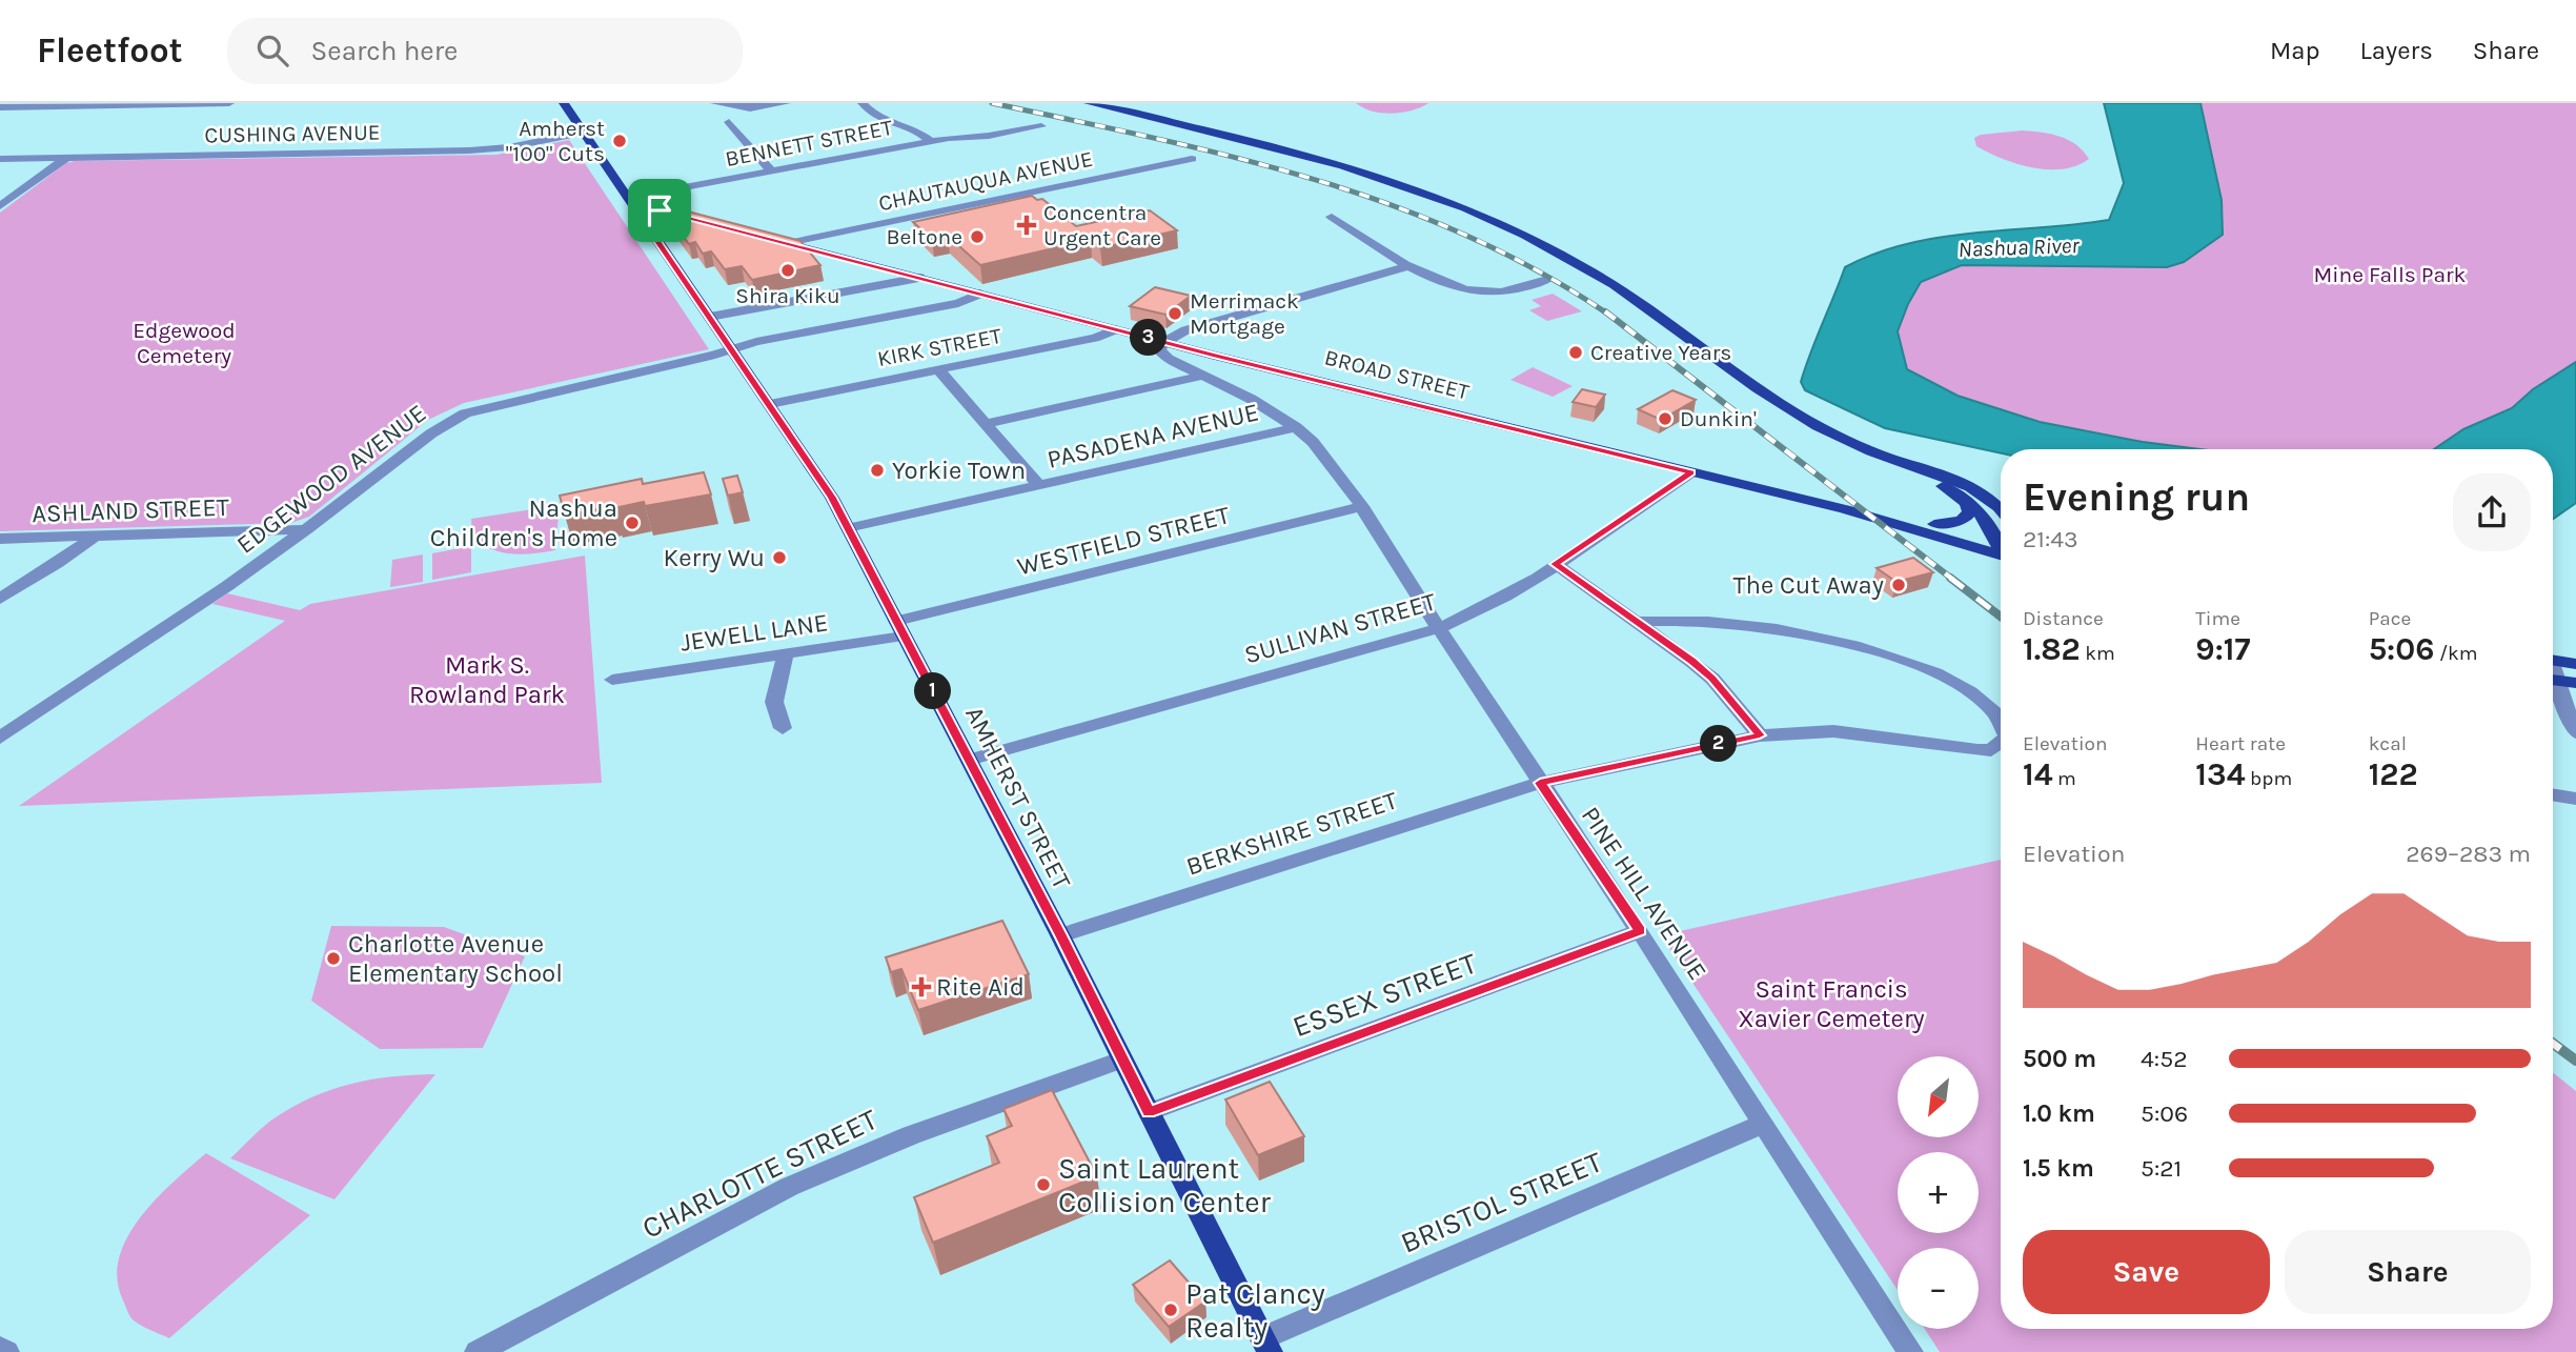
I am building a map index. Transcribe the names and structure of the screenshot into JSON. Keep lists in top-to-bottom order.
{
  "streets": {
    "main road": ["BROAD STREET", "AMHERST STREET"],
    "street": [
      "CUSHING AVENUE",
      "BENNETT STREET",
      "CHAUTAUQUA AVENUE",
      "KIRK STREET",
      "PASADENA AVENUE",
      "EDGEWOOD AVENUE",
      "ASHLAND STREET",
      "WESTFIELD STREET",
      "SULLIVAN STREET",
      "JEWELL LANE",
      "BERKSHIRE STREET",
      "PINE HILL AVENUE",
      "ESSEX STREET",
      "CHARLOTTE STREET",
      "BRISTOL STREET"
    ]
  },
  "crossings": [
    ["CUSHING AVENUE", "AMHERST STREET"],
    ["BENNETT STREET", "AMHERST STREET"],
    ["CHAUTAUQUA AVENUE", "BROAD STREET"],
    ["KIRK STREET", "BROAD STREET"],
    ["KIRK STREET", "AMHERST STREET"],
    ["BROAD STREET", "EDGEWOOD AVENUE"],
    ["BROAD STREET", "SULLIVAN STREET"],
    ["BROAD STREET", "PINE HILL AVENUE"],
    ["PASADENA AVENUE", "AMHERST STREET"],
    ["PASADENA AVENUE", "PINE HILL AVENUE"],
    ["EDGEWOOD AVENUE", "ASHLAND STREET"],
    ["EDGEWOOD AVENUE", "AMHERST STREET"],
    ["WESTFIELD STREET", "JEWELL LANE"],
    ["WESTFIELD STREET", "AMHERST STREET"],
    ["WESTFIELD STREET", "PINE HILL AVENUE"],
    ["SULLIVAN STREET", "AMHERST STREET"],
    ["SULLIVAN STREET", "PINE HILL AVENUE"],
    ["JEWELL LANE", "AMHERST STREET"],
    ["AMHERST STREET", "BERKSHIRE STREET"],
    ["AMHERST STREET", "ESSEX STREET"],
    ["AMHERST STREET", "CHARLOTTE STREET"],
    ["AMHERST STREET", "BRISTOL STREET"],
    ["BERKSHIRE STREET", "PINE HILL AVENUE"],
    ["PINE HILL AVENUE", "ESSEX STREET"],
    ["PINE HILL AVENUE", "BRISTOL STREET"]
  ],
  "water": ["Nashua River"],
  "parks": [
    "Mine Falls Park",
    "Edgewood Cemetery",
    "Mark S. Rowland Park",
    "Saint Francis Xavier Cemetery"
  ],
  "places": {
    "other": [
      "Amherst \"100\" Cuts",
      "Beltone",
      "Shira Kiku",
      "Merrimack Mortgage",
      "Creative Years",
      "Dunkin'",
      "Yorkie Town",
      "Nashua Children's Home",
      "Kerry Wu",
      "The Cut Away",
      "Charlotte Avenue Elementary School",
      "Saint Laurent Collision Center",
      "Pat Clancy Realty"
    ],
    "health": ["Concentra Urgent Care", "Rite Aid"]
  },
  "north": "bottom left",
  "page": {
    "header": "Fleetfoot",
    "search": "Search here",
    "nav": ["Map", "Layers", "Share"],
    "pins": ["3", "1", "2"],
    "heading": ["Evening run", "21:43"],
    "stats": [
      ["Distance", "1.82 km"],
      ["Time", "9:17"],
      ["Pace", "5:06 /km"],
      ["Elevation", "14 m"],
      ["Heart rate", "134 bpm"],
      ["kcal", "122"]
    ],
    "chart": ["Elevation", "269–283 m"],
    "list": [
      {
        "name": "500 m",
        "note": "4:52"
      },
      {
        "name": "1.0 km",
        "note": "5:06"
      },
      {
        "name": "1.5 km",
        "note": "5:21"
      }
    ],
    "map_buttons": ["+", "−"],
    "buttons": ["Save", "Share"]
  }
}
